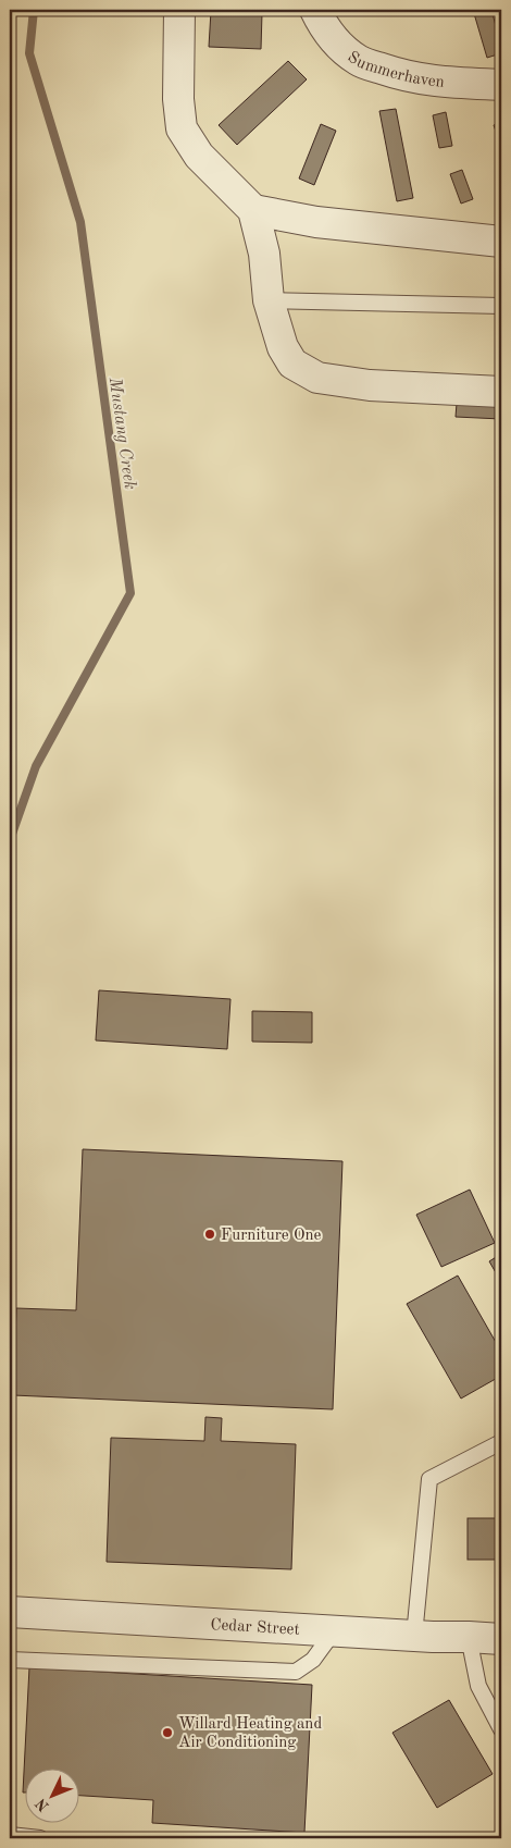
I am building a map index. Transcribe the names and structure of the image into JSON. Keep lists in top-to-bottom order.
{
  "streets": {
    "street": ["Summerhaven", "Cedar Street"]
  },
  "water": ["Mustang Creek"],
  "places": ["Furniture One", "Willard Heating and Air Conditioning"],
  "north": "bottom left"
}
